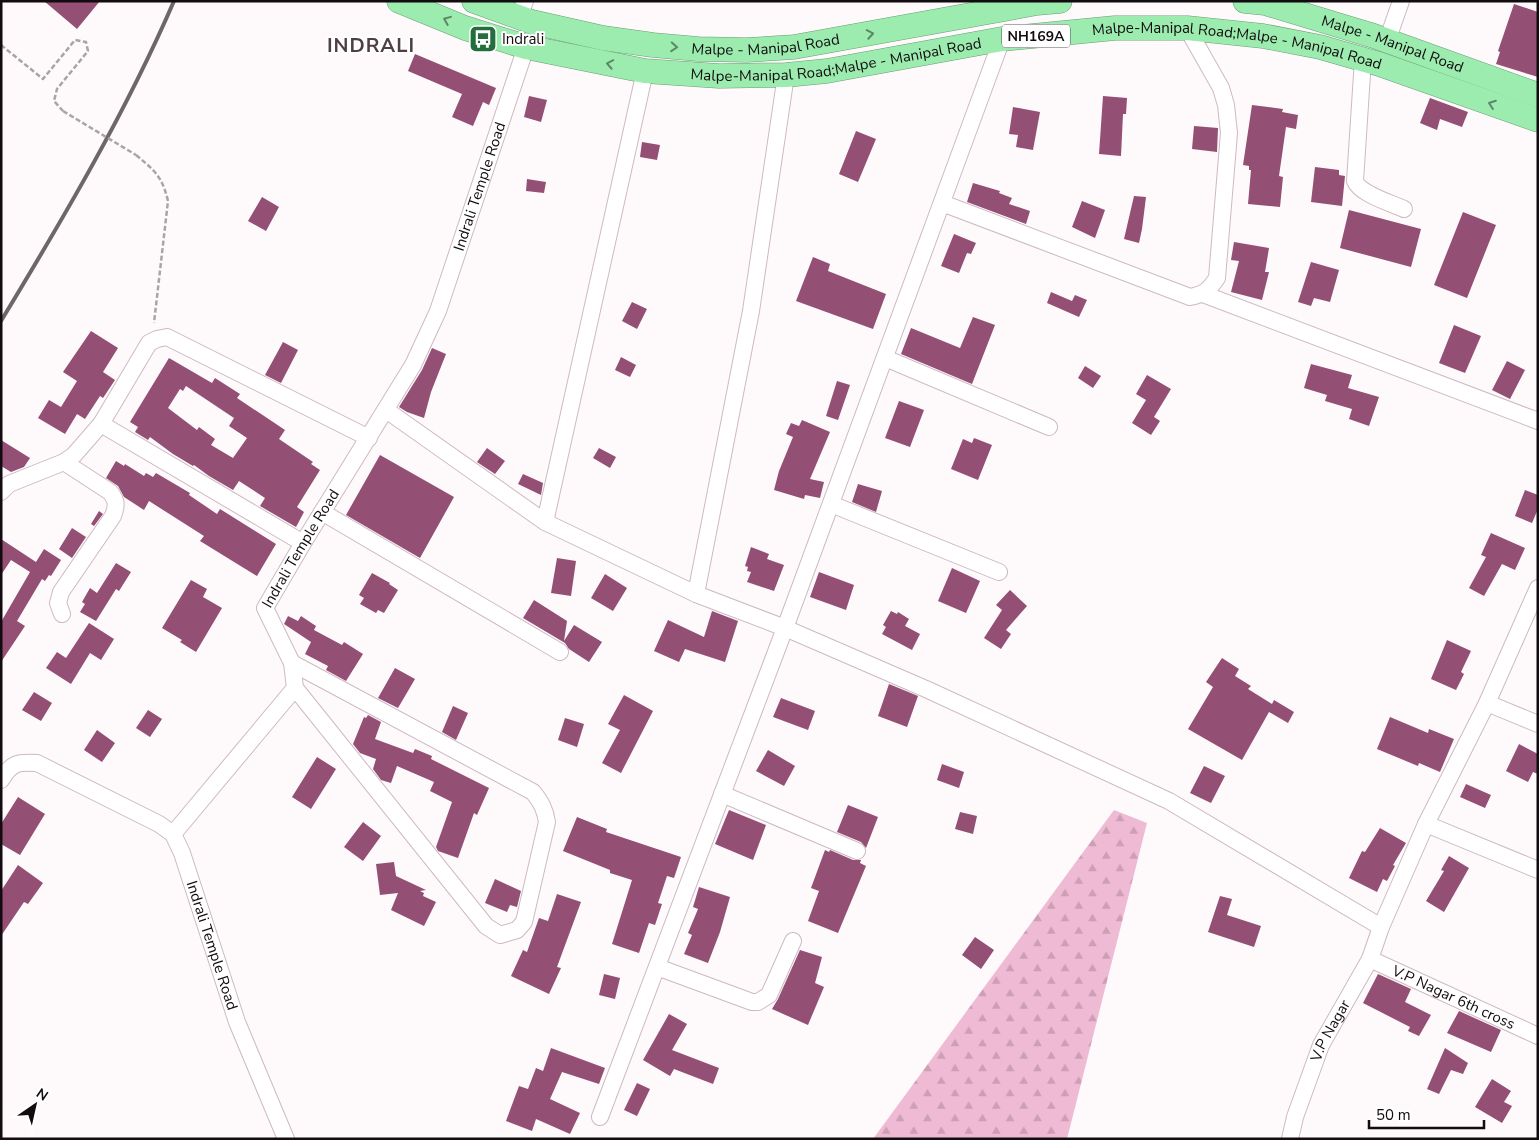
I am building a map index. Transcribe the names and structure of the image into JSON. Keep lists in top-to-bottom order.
{
  "streets": {
    "highway": ["NH169A", "Malpe - Manipal Road", "Malpe-Manipal Road;Malpe - Manipal Road"],
    "street": ["Indrali Temple Road", "V.P Nagar 6th cross", "V.P Nagar"]
  },
  "crossings": [
    ["Malpe-Manipal Road;Malpe - Manipal Road", "Indrali Temple Road"],
    ["V.P Nagar 6th cross", "V.P Nagar"]
  ],
  "one_way": ["Malpe - Manipal Road", "Malpe-Manipal Road;Malpe - Manipal Road"],
  "districts": ["INDRALI"],
  "places": {
    "bus stop": ["Indrali"]
  },
  "scale_bar": "50 m",
  "north": "top right"
}
